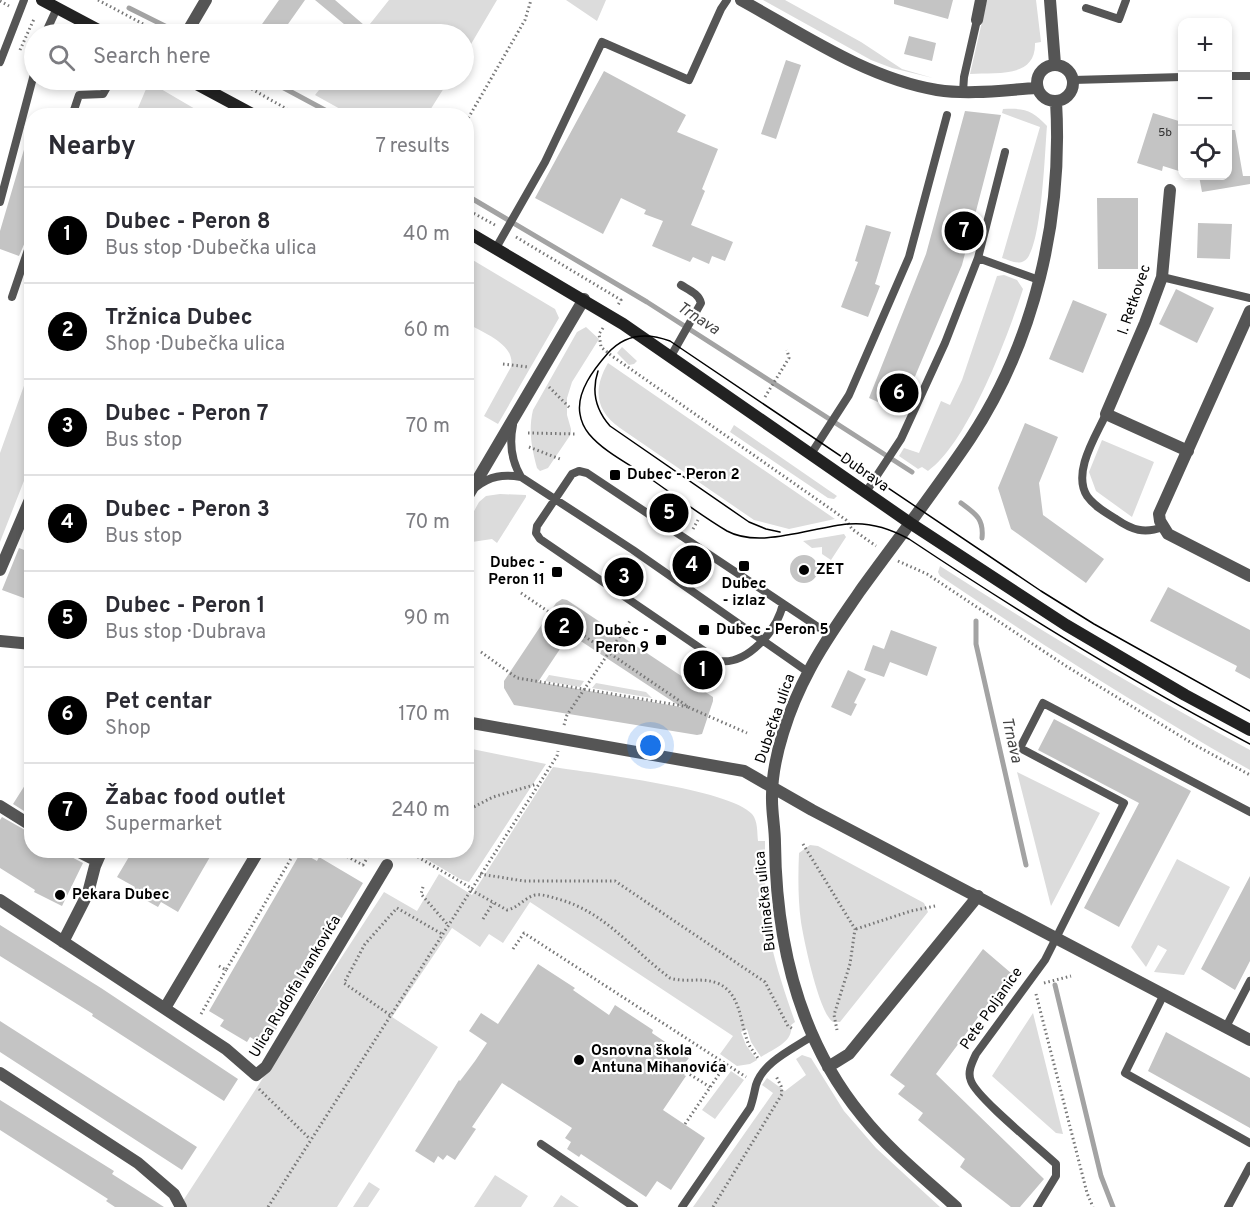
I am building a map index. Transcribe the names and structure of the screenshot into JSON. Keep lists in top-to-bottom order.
{
  "streets": {
    "main road": ["Dubrava"],
    "street": [
      "I. Retkovec",
      "Dubečka ulica",
      "Bulinačka ulica",
      "Ulica Rudolfa Ivankovića"
    ],
    "lane": ["Pete Poljanice"]
  },
  "crossings": [
    ["Dubrava", "Dubečka ulica"],
    ["Dubečka ulica", "Bulinačka ulica"]
  ],
  "water": ["Trnava"],
  "places": {
    "transit": [
      "Dubec - Peron 2",
      "Dubec - izlaz",
      "Dubec - Peron 11",
      "Dubec - Peron 5",
      "Dubec - Peron 9"
    ],
    "other": ["ZET", "Pekara Dubec", "Osnovna škola Antuna Mihanovića"]
  },
  "house_numbers": ["5b"],
  "page": {
    "map_buttons": ["+", "−"],
    "search": "Search here",
    "heading": ["Nearby", "7 results"],
    "list": [
      {
        "mark": "1",
        "name": "Dubec - Peron 8",
        "note": "Bus stop · Dubečka ulica",
        "value": "40 m"
      },
      {
        "mark": "2",
        "name": "Tržnica Dubec",
        "note": "Shop · Dubečka ulica",
        "value": "60 m"
      },
      {
        "mark": "3",
        "name": "Dubec - Peron 7",
        "note": "Bus stop",
        "value": "70 m"
      },
      {
        "mark": "4",
        "name": "Dubec - Peron 3",
        "note": "Bus stop",
        "value": "70 m"
      },
      {
        "mark": "5",
        "name": "Dubec - Peron 1",
        "note": "Bus stop · Dubrava",
        "value": "90 m"
      },
      {
        "mark": "6",
        "name": "Pet centar",
        "note": "Shop",
        "value": "170 m"
      },
      {
        "mark": "7",
        "name": "Žabac food outlet",
        "note": "Supermarket",
        "value": "240 m"
      }
    ],
    "pins": [
      "7",
      "6",
      "5",
      "4",
      "3",
      "2",
      "1"
    ]
  }
}
